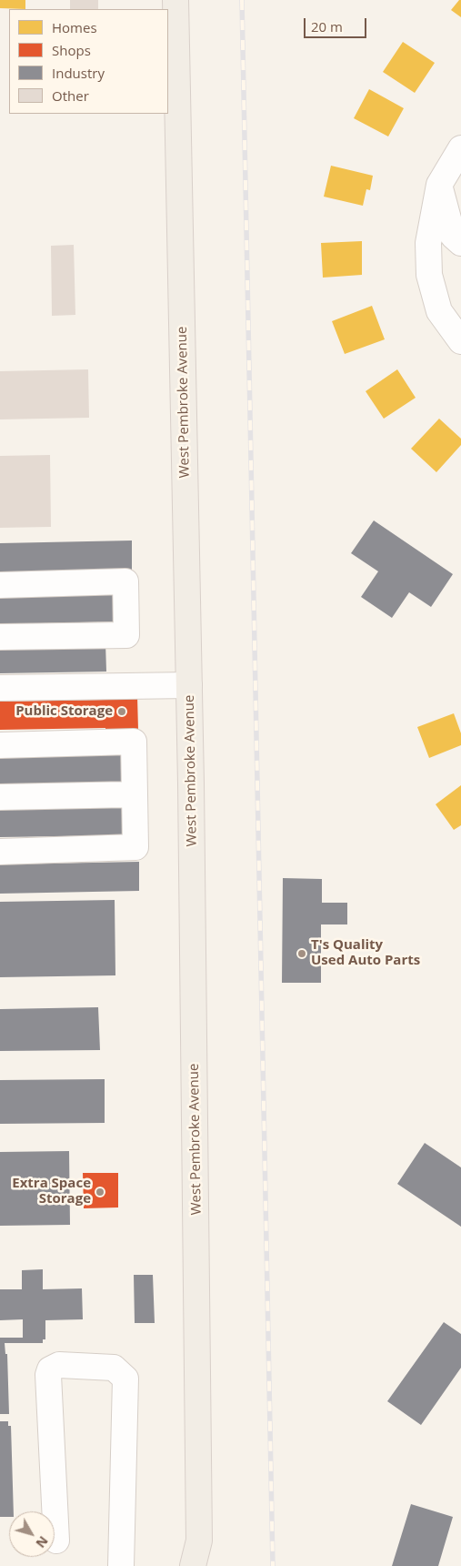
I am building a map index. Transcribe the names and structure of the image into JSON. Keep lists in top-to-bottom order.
{
  "streets": {
    "main road": ["West Pembroke Avenue"]
  },
  "places": ["Public Storage", "T's Quality Used Auto Parts", "Extra Space Storage"],
  "legend": [
    "Homes",
    "Shops",
    "Industry",
    "Other"
  ],
  "scale_bar": "20 m",
  "north": "bottom right"
}
